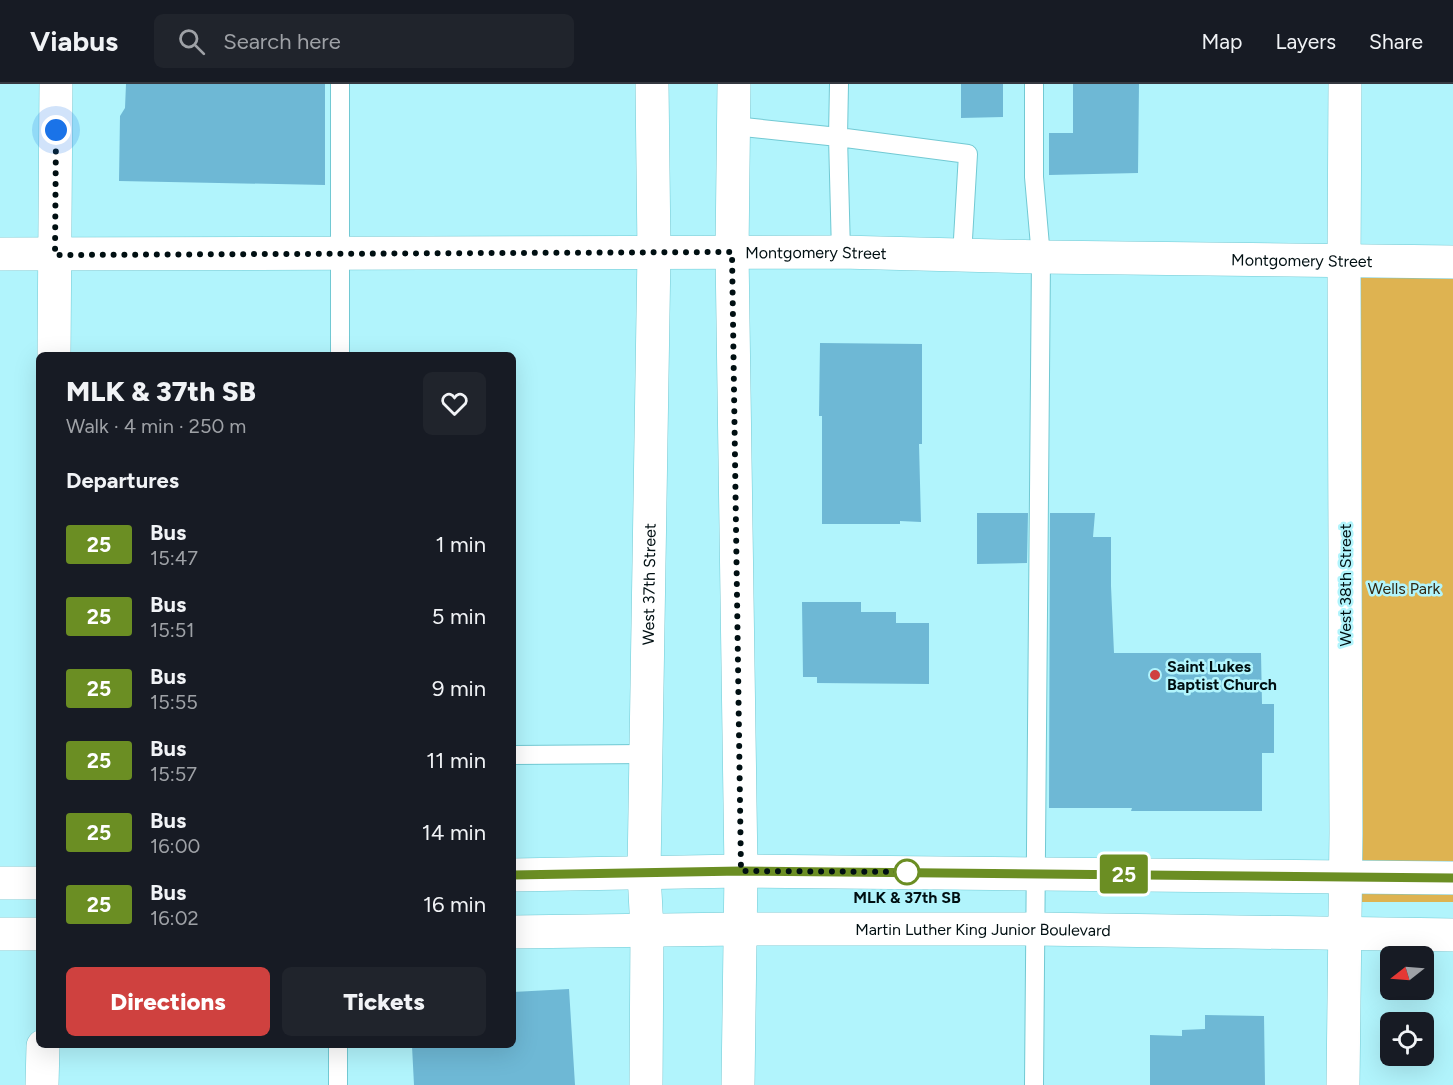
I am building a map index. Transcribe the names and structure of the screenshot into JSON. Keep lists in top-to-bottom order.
{
  "streets": {
    "main road": [
      "Montgomery Street",
      "West 37th Street",
      "West 38th Street",
      "Martin Luther King Junior Boulevard"
    ]
  },
  "crossings": [
    ["Montgomery Street", "West 37th Street"],
    ["Montgomery Street", "West 38th Street"],
    ["West 37th Street", "Martin Luther King Junior Boulevard"],
    ["West 38th Street", "Martin Luther King Junior Boulevard"]
  ],
  "parks": ["Wells Park"],
  "places": ["Saint Lukes Baptist Church", "MLK & 37th SB"],
  "lines": ["bus line 25"],
  "north": "left",
  "page": {
    "header": "Viabus",
    "search": "Search here",
    "nav": ["Map", "Layers", "Share"],
    "on_map": "25",
    "heading": [
      ["MLK & 37th SB", "Walk · 4 min · 250 m"],
      "Departures"
    ],
    "list": [
      {
        "mark": "25",
        "name": "Bus",
        "note": "15:47",
        "value": "1 min"
      },
      {
        "mark": "25",
        "name": "Bus",
        "note": "15:51",
        "value": "5 min"
      },
      {
        "mark": "25",
        "name": "Bus",
        "note": "15:55",
        "value": "9 min"
      },
      {
        "mark": "25",
        "name": "Bus",
        "note": "15:57",
        "value": "11 min"
      },
      {
        "mark": "25",
        "name": "Bus",
        "note": "16:00",
        "value": "14 min"
      },
      {
        "mark": "25",
        "name": "Bus",
        "note": "16:02",
        "value": "16 min"
      }
    ],
    "buttons": ["Directions", "Tickets"]
  }
}
